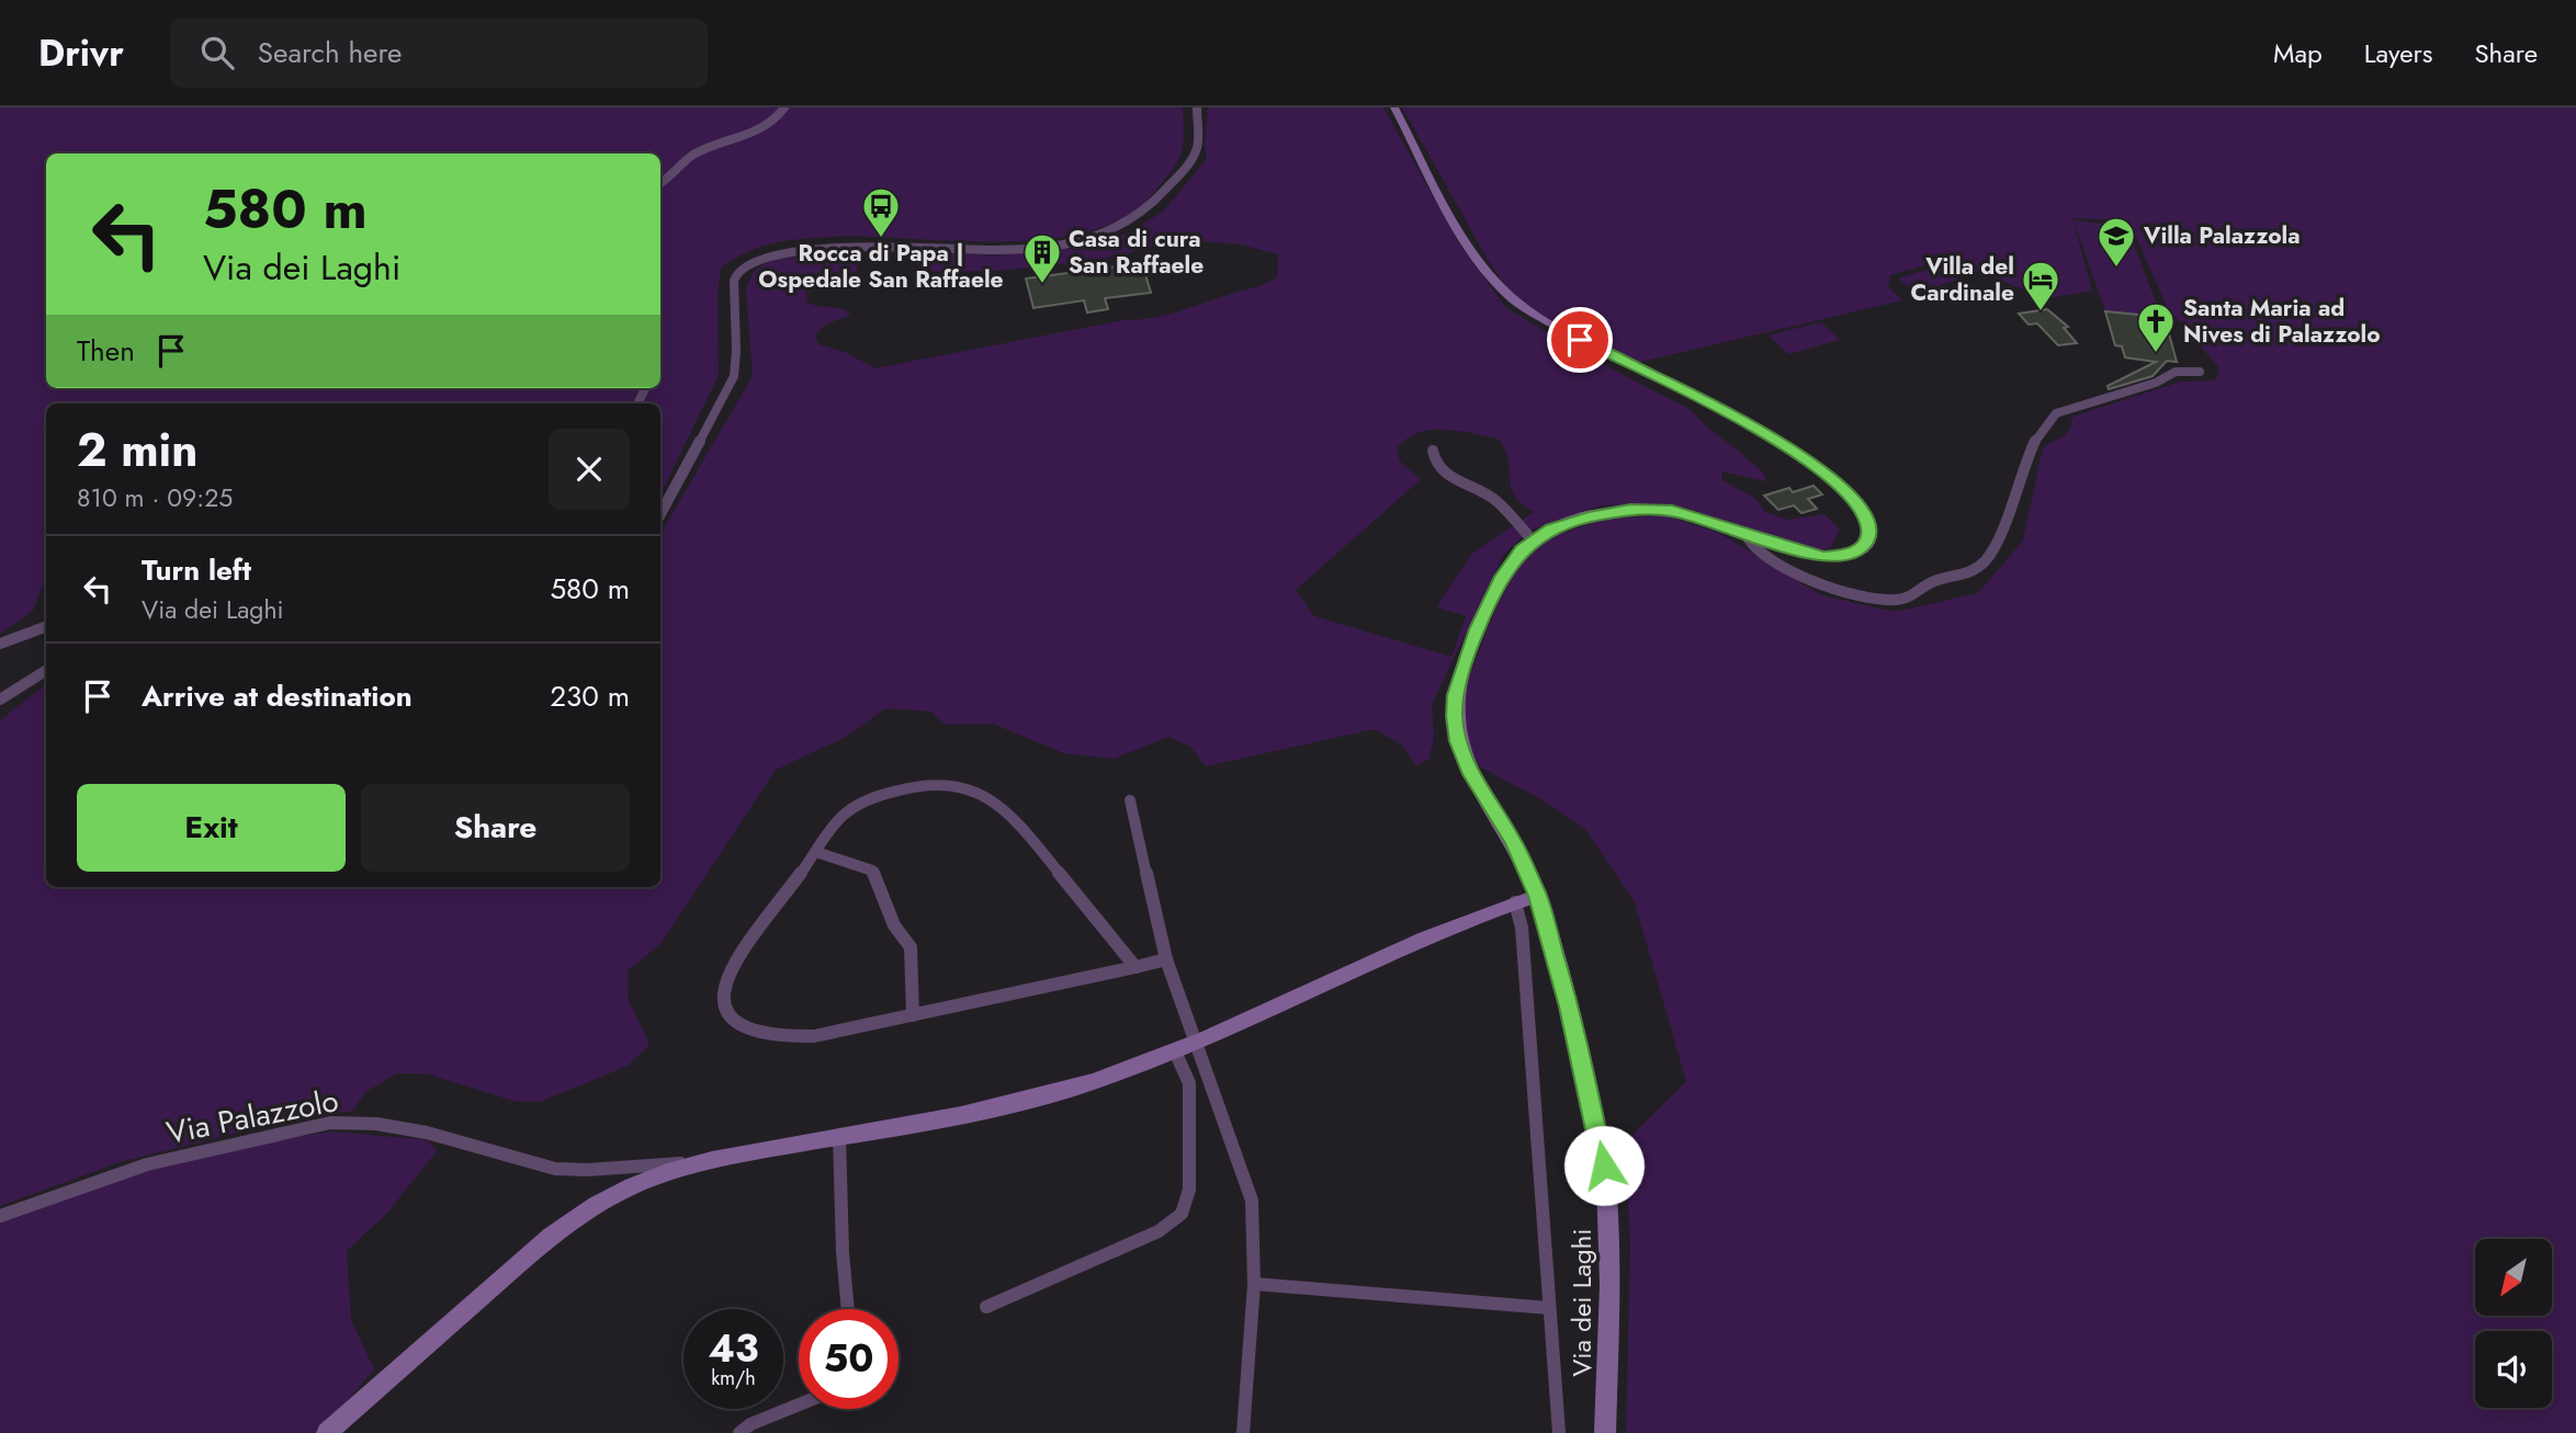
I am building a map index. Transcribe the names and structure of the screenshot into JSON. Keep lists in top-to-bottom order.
{
  "streets": {
    "main road": ["Via dei Laghi"],
    "street": ["Via Palazzolo"]
  },
  "places": {
    "bus stop": ["Rocca di Papa | Ospedale San Raffaele"],
    "school or university": ["Villa Palazzola"],
    "building": ["Casa di cura San Raffaele"],
    "hotel": ["Villa del Cardinale"],
    "church": ["Santa Maria ad Nives di Palazzolo"]
  },
  "north": "bottom left",
  "page": {
    "header": "Drivr",
    "search": "Search here",
    "nav": ["Map", "Layers", "Share"],
    "turn": ["580 m", "Via dei Laghi"],
    "then": "Then",
    "heading": ["2 min", "810 m · 09:25"],
    "list": [
      {
        "name": "Turn left",
        "note": "Via dei Laghi",
        "value": "580 m"
      },
      {
        "name": "Arrive at destination",
        "value": "230 m"
      }
    ],
    "buttons": ["Exit", "Share"],
    "speed": "43 km/h",
    "limit": "50"
  }
}
